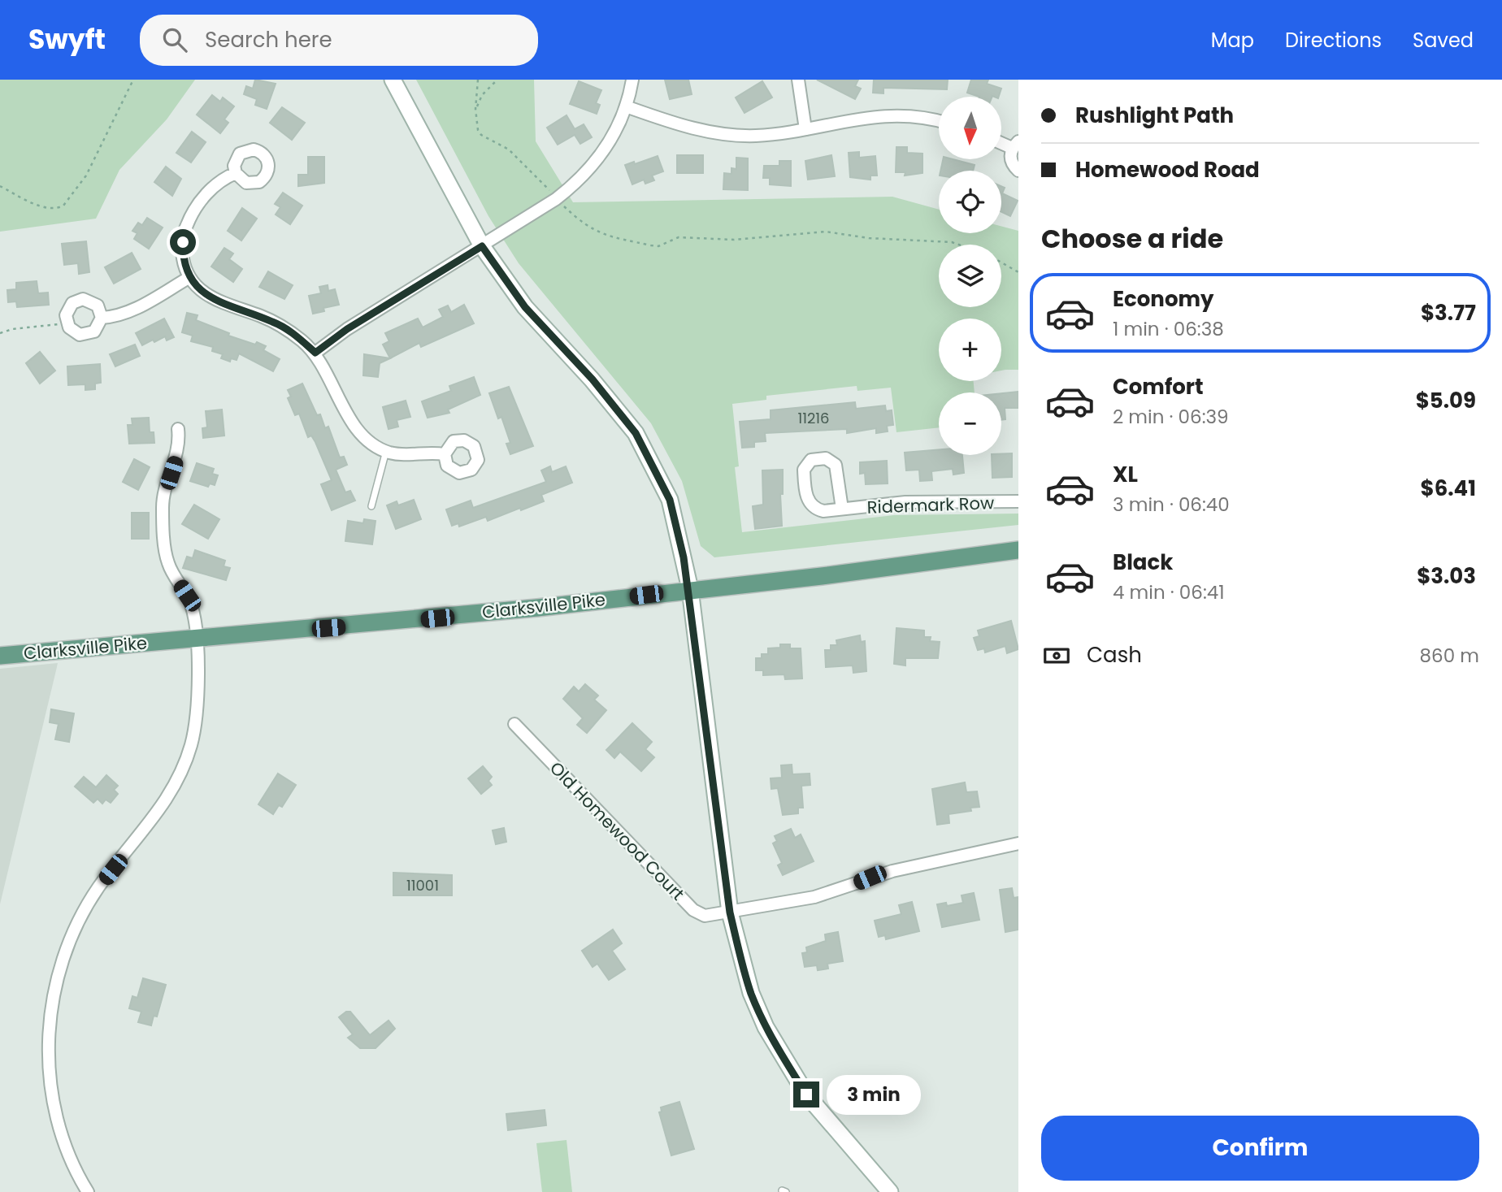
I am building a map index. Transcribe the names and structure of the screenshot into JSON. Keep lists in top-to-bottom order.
{
  "streets": {
    "main road": ["Clarksville Pike"],
    "street": ["Ridermark Row", "Old Homewood Court"]
  },
  "house_numbers": ["11216", "11001"],
  "north": "bottom",
  "page": {
    "header": "Swyft",
    "search": "Search here",
    "nav": ["Map", "Directions", "Saved"],
    "banner": ["Rushlight Path", "Homewood Road"],
    "map_buttons": ["+", "−"],
    "heading": "Choose a ride",
    "list": [
      {
        "name": "Economy",
        "note": "1 min · 06:38",
        "value": "$3.77"
      },
      {
        "name": "Comfort",
        "note": "2 min · 06:39",
        "value": "$5.09"
      },
      {
        "name": "XL",
        "note": "3 min · 06:40",
        "value": "$6.41"
      },
      {
        "name": "Black",
        "note": "4 min · 06:41",
        "value": "$3.03"
      }
    ],
    "pay": ["Cash", "860 m"],
    "bubble": "3 min",
    "buttons": "Confirm"
  }
}
